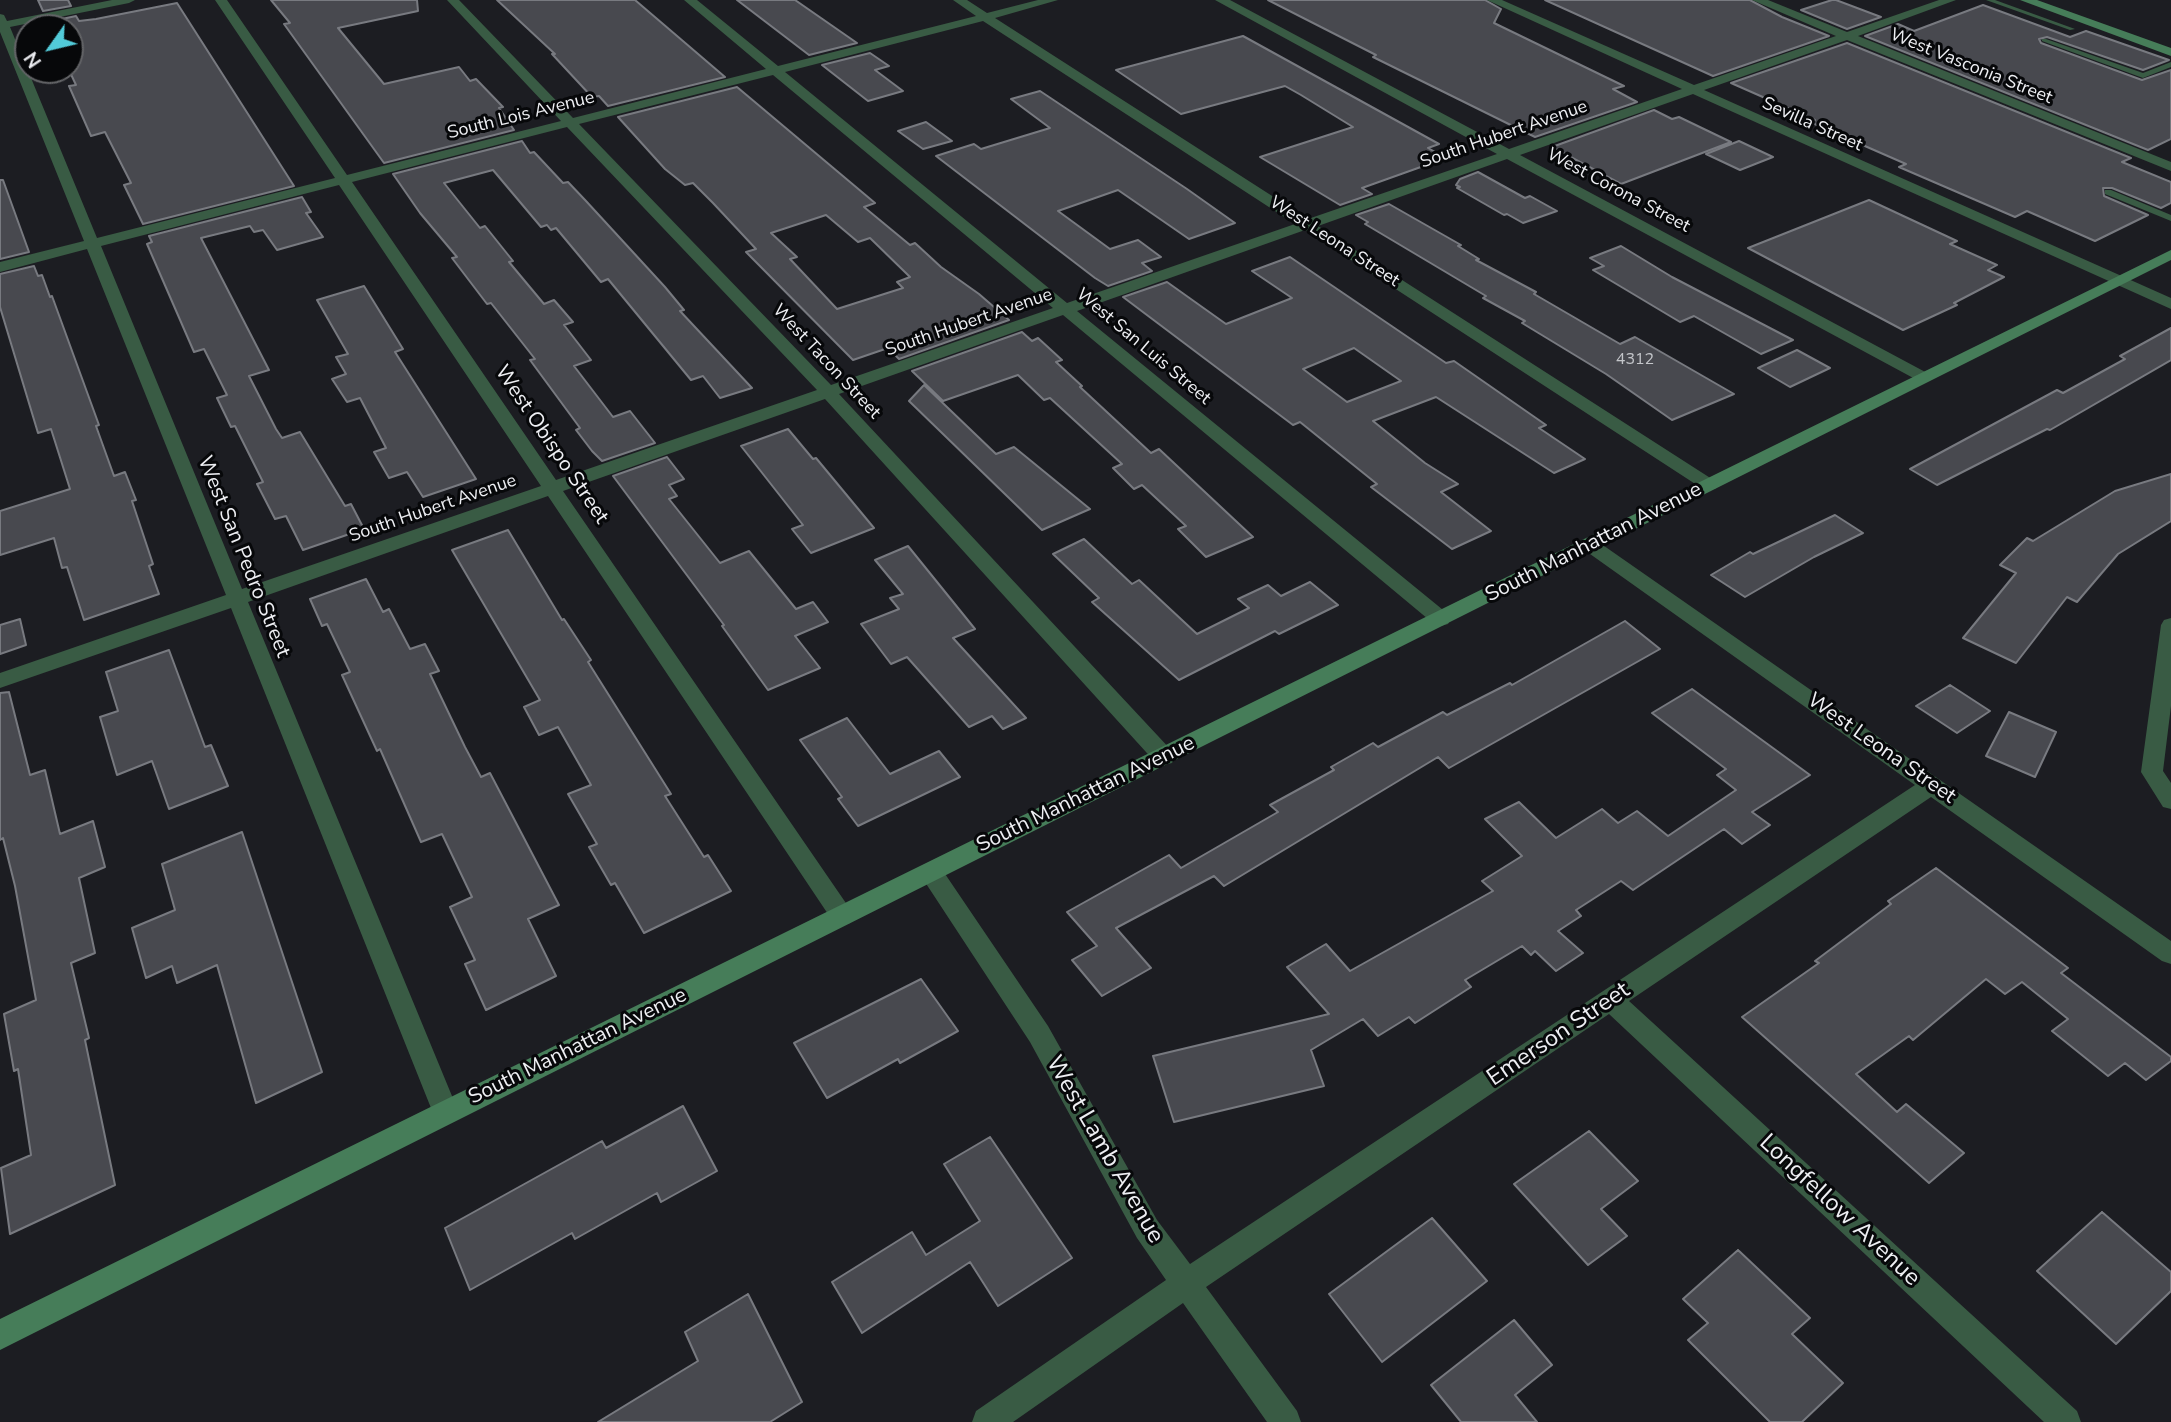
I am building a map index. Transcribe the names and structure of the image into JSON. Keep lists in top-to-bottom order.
{
  "streets": {
    "main road": ["South Manhattan Avenue"],
    "street": [
      "West Vasconia Street",
      "South Lois Avenue",
      "Sevilla Street",
      "South Hubert Avenue",
      "West Corona Street",
      "West Leona Street",
      "West San Luis Street",
      "West Tacon Street",
      "West Obispo Street",
      "West San Pedro Street",
      "Emerson Street",
      "West Lamb Avenue",
      "Longfellow Avenue"
    ]
  },
  "crossings": [
    ["West Vasconia Street", "South Hubert Avenue"],
    ["South Lois Avenue", "West Leona Street"],
    ["South Lois Avenue", "West San Luis Street"],
    ["South Lois Avenue", "West Tacon Street"],
    ["South Lois Avenue", "West Obispo Street"],
    ["South Lois Avenue", "West San Pedro Street"],
    ["Sevilla Street", "South Hubert Avenue"],
    ["Sevilla Street", "South Manhattan Avenue"],
    ["South Hubert Avenue", "West Corona Street"],
    ["South Hubert Avenue", "West Leona Street"],
    ["South Hubert Avenue", "West San Luis Street"],
    ["South Hubert Avenue", "West Tacon Street"],
    ["South Hubert Avenue", "West Obispo Street"],
    ["South Hubert Avenue", "West San Pedro Street"],
    ["West Corona Street", "South Manhattan Avenue"],
    ["West Leona Street", "South Manhattan Avenue"],
    ["West Leona Street", "Emerson Street"],
    ["West San Luis Street", "South Manhattan Avenue"],
    ["West Tacon Street", "South Manhattan Avenue"],
    ["West Obispo Street", "South Manhattan Avenue"],
    ["South Manhattan Avenue", "West San Pedro Street"],
    ["South Manhattan Avenue", "West Lamb Avenue"],
    ["Emerson Street", "West Lamb Avenue"],
    ["Emerson Street", "Longfellow Avenue"]
  ],
  "house_numbers": ["4312"],
  "north": "bottom left"
}
